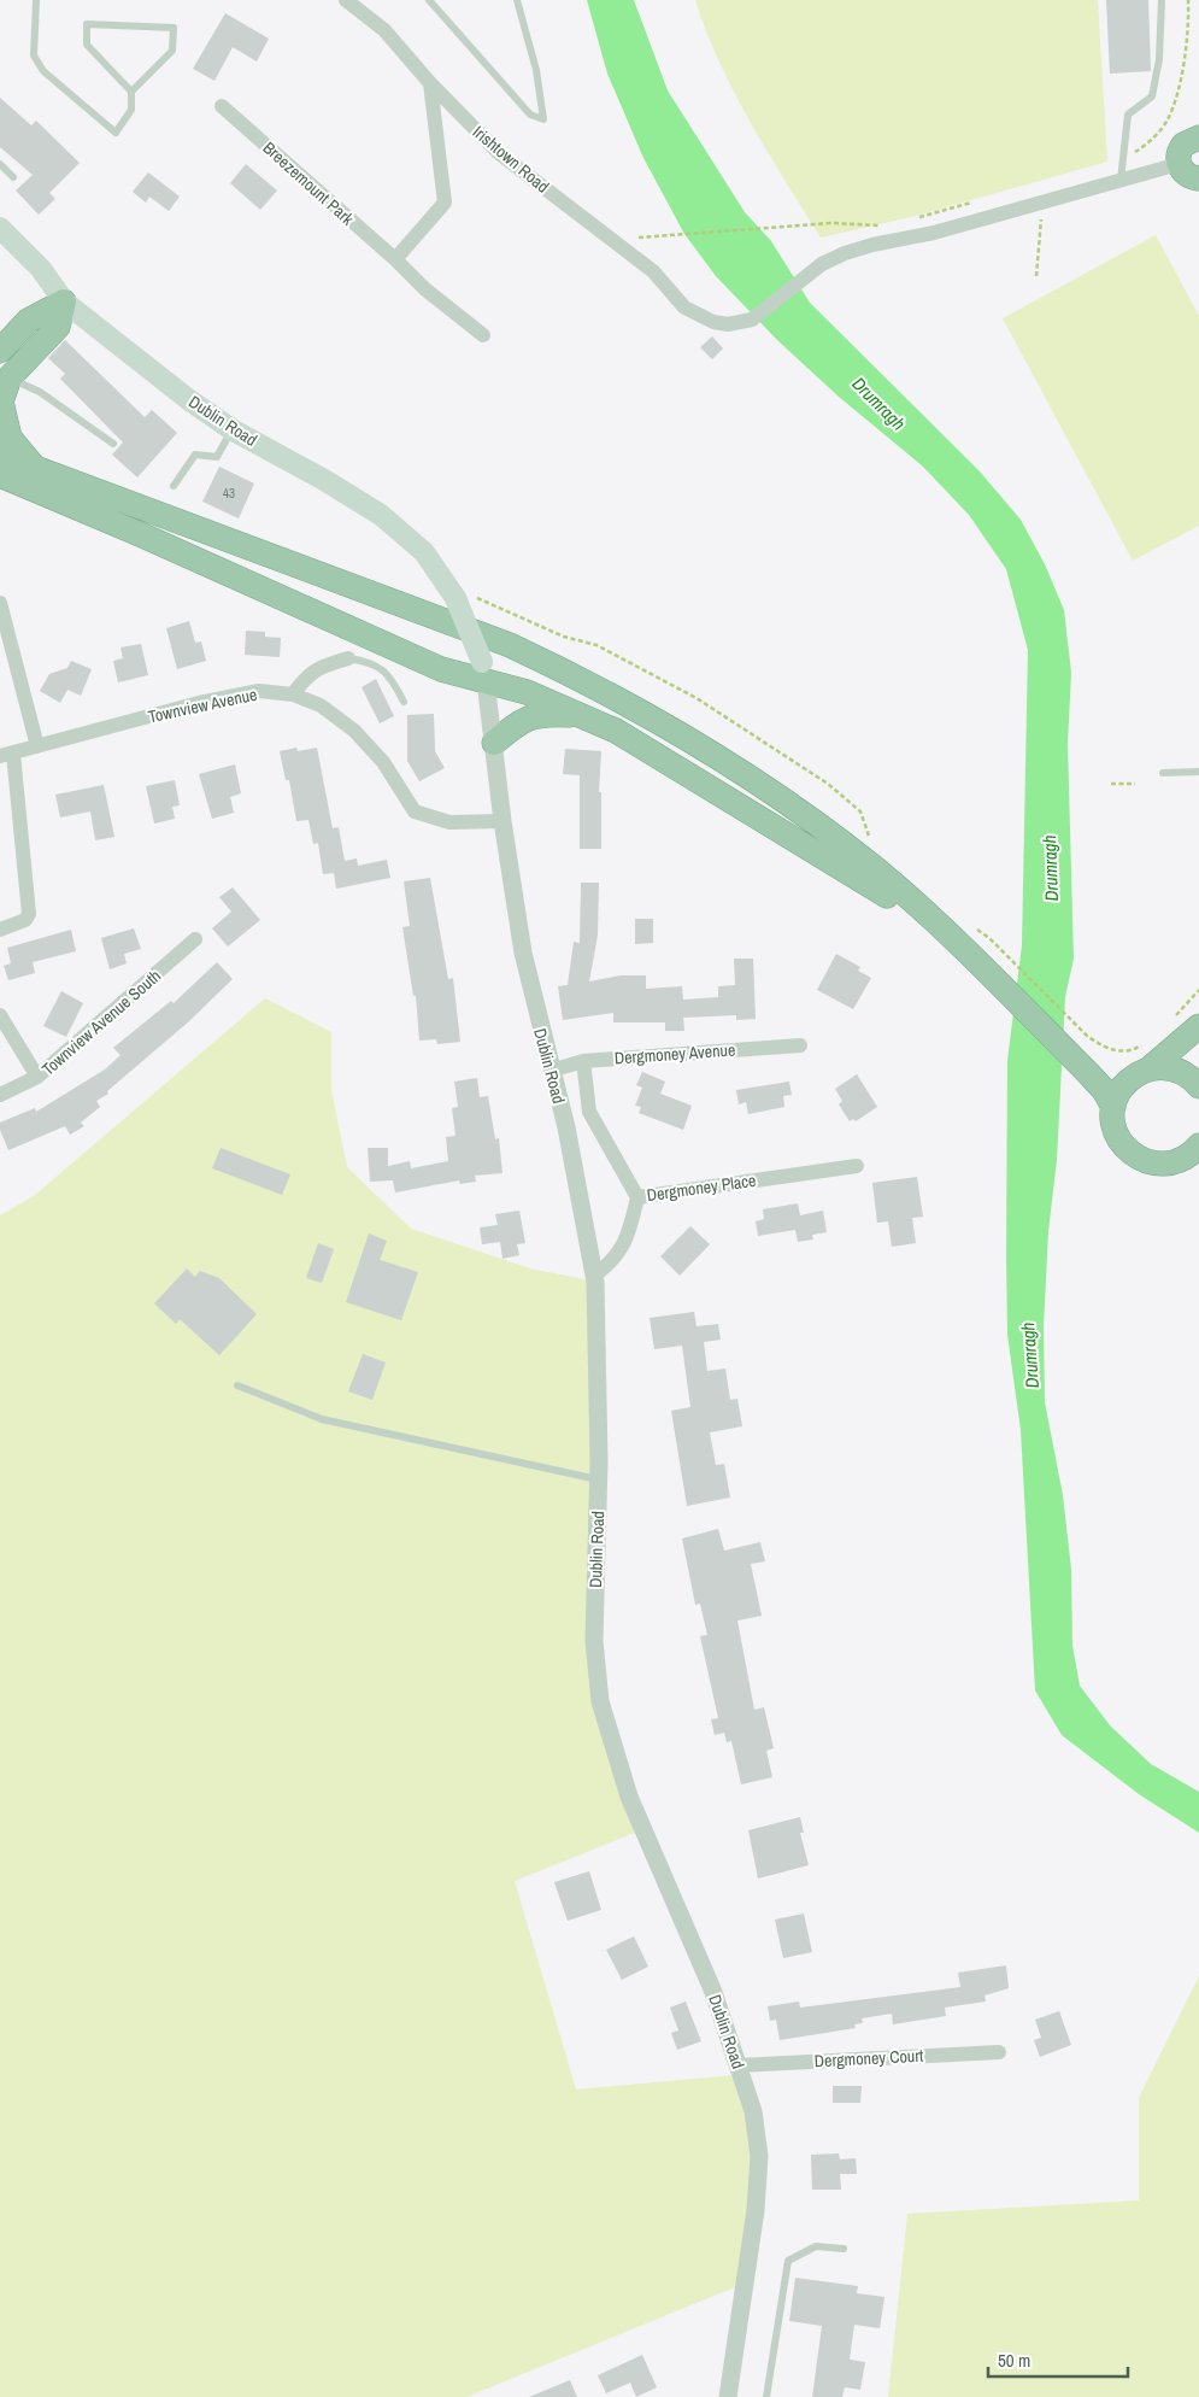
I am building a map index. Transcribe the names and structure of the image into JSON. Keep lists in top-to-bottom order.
{
  "streets": {
    "main road": ["Dublin Road"],
    "street": [
      "Irishtown Road",
      "Breezemount Park",
      "Townview Avenue",
      "Townview Avenue South",
      "Dergmoney Avenue",
      "Dergmoney Place",
      "Dergmoney Court"
    ]
  },
  "crossings": [
    ["Dublin Road", "Townview Avenue"],
    ["Dublin Road", "Dergmoney Avenue"],
    ["Dublin Road", "Dergmoney Place"],
    ["Dublin Road", "Dergmoney Court"]
  ],
  "water": ["Drumragh"],
  "house_numbers": ["43"],
  "scale_bar": "50 m"
}
